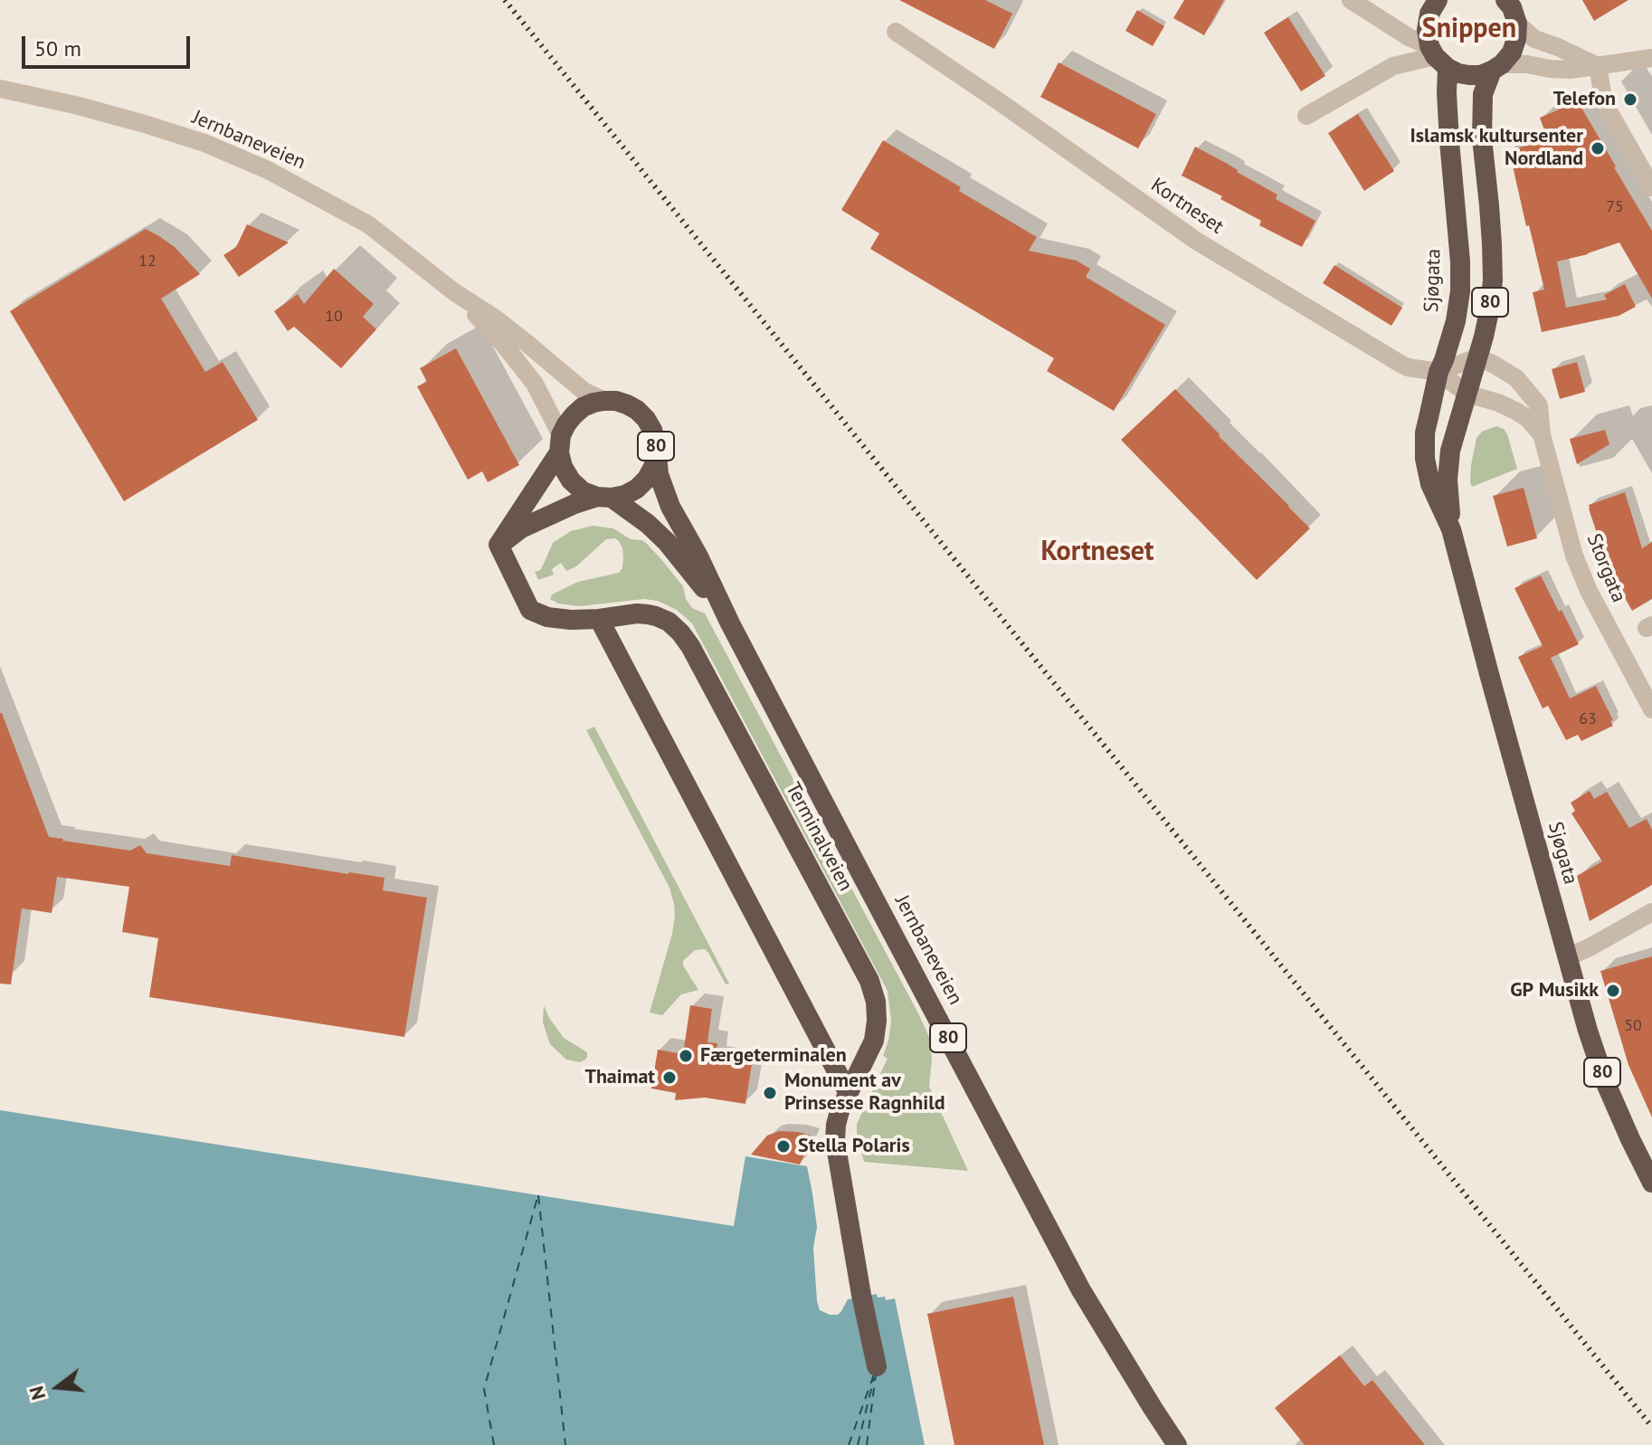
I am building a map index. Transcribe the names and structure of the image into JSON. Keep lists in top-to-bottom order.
{
  "streets": {
    "highway": [
      "Jernbaneveien",
      "Sjøgata",
      "80",
      "Terminalveien"
    ],
    "street": ["Kortneset", "Storgata"]
  },
  "crossings": [
    ["Jernbaneveien", "80"],
    ["Kortneset", "Sjøgata"],
    ["Sjøgata", "80"],
    ["Sjøgata", "Storgata"],
    ["80", "Terminalveien"]
  ],
  "districts": ["Snippen", "Kortneset"],
  "places": [
    "Telefon",
    "Islamsk kultursenter Nordland",
    "GP Musikk",
    "Færgeterminalen",
    "Thaimat",
    "Monument av Prinsesse Ragnhild",
    "Stella Polaris"
  ],
  "house_numbers": [
    "75",
    "12",
    "10",
    "63",
    "50"
  ],
  "scale_bar": "50 m",
  "north": "left"
}
